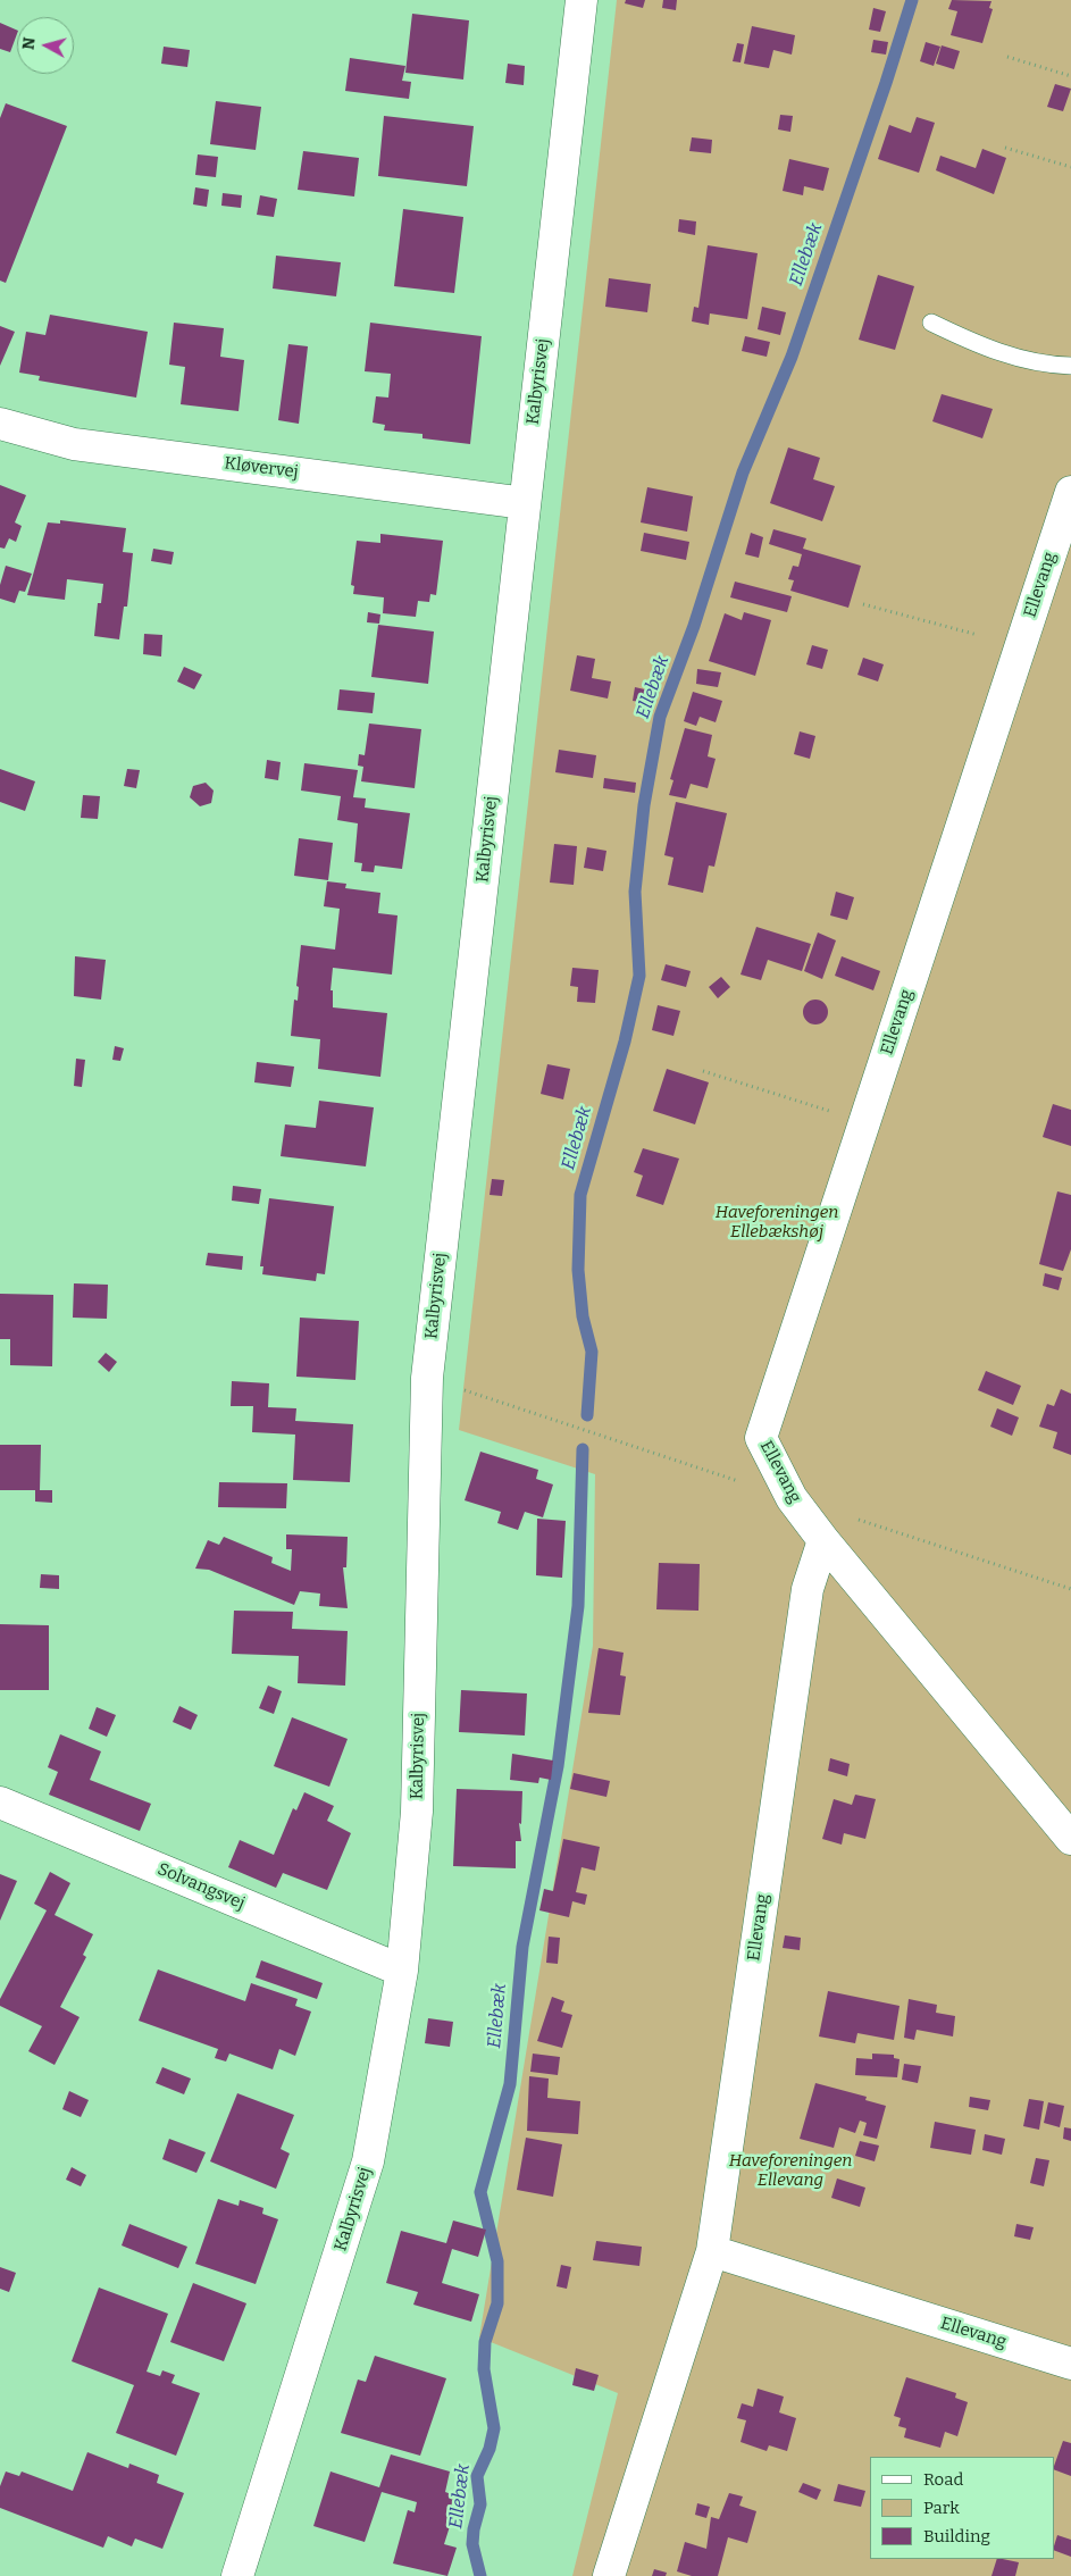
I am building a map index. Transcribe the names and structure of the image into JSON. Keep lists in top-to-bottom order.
{
  "streets": {
    "street": [
      "Kalbyrisvej",
      "Kløvervej",
      "Ellevang",
      "Solvangsvej"
    ]
  },
  "crossings": [
    ["Kalbyrisvej", "Kløvervej"],
    ["Kalbyrisvej", "Solvangsvej"]
  ],
  "water": ["Ellebæk"],
  "parks": ["Haveforeningen Ellebækshøj", "Haveforeningen Ellevang"],
  "legend": ["Road", "Park", "Building"],
  "north": "left"
}
